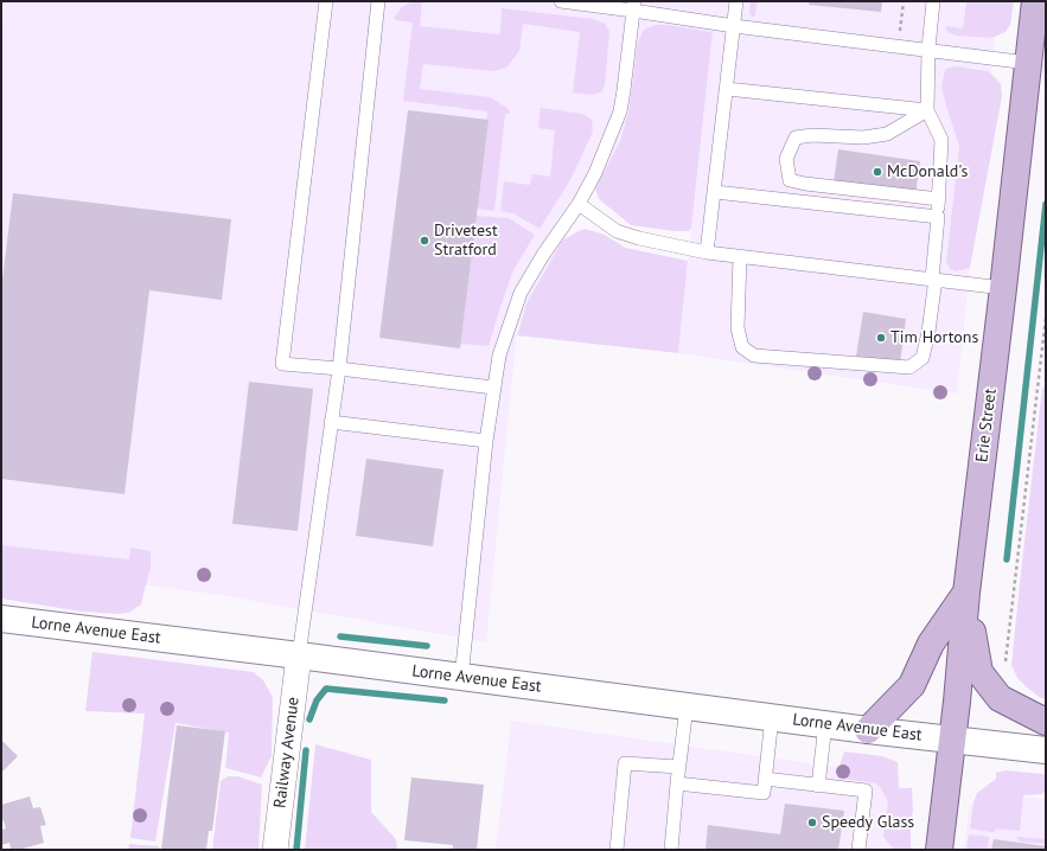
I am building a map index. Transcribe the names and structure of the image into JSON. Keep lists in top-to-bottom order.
{
  "streets": {
    "main road": ["Erie Street", "Lorne Avenue East"],
    "street": ["Railway Avenue"]
  },
  "crossings": [
    ["Erie Street", "Lorne Avenue East"],
    ["Lorne Avenue East", "Railway Avenue"]
  ],
  "places": [
    "McDonald's",
    "Drivetest Stratford",
    "Tim Hortons",
    "Speedy Glass"
  ]
}
